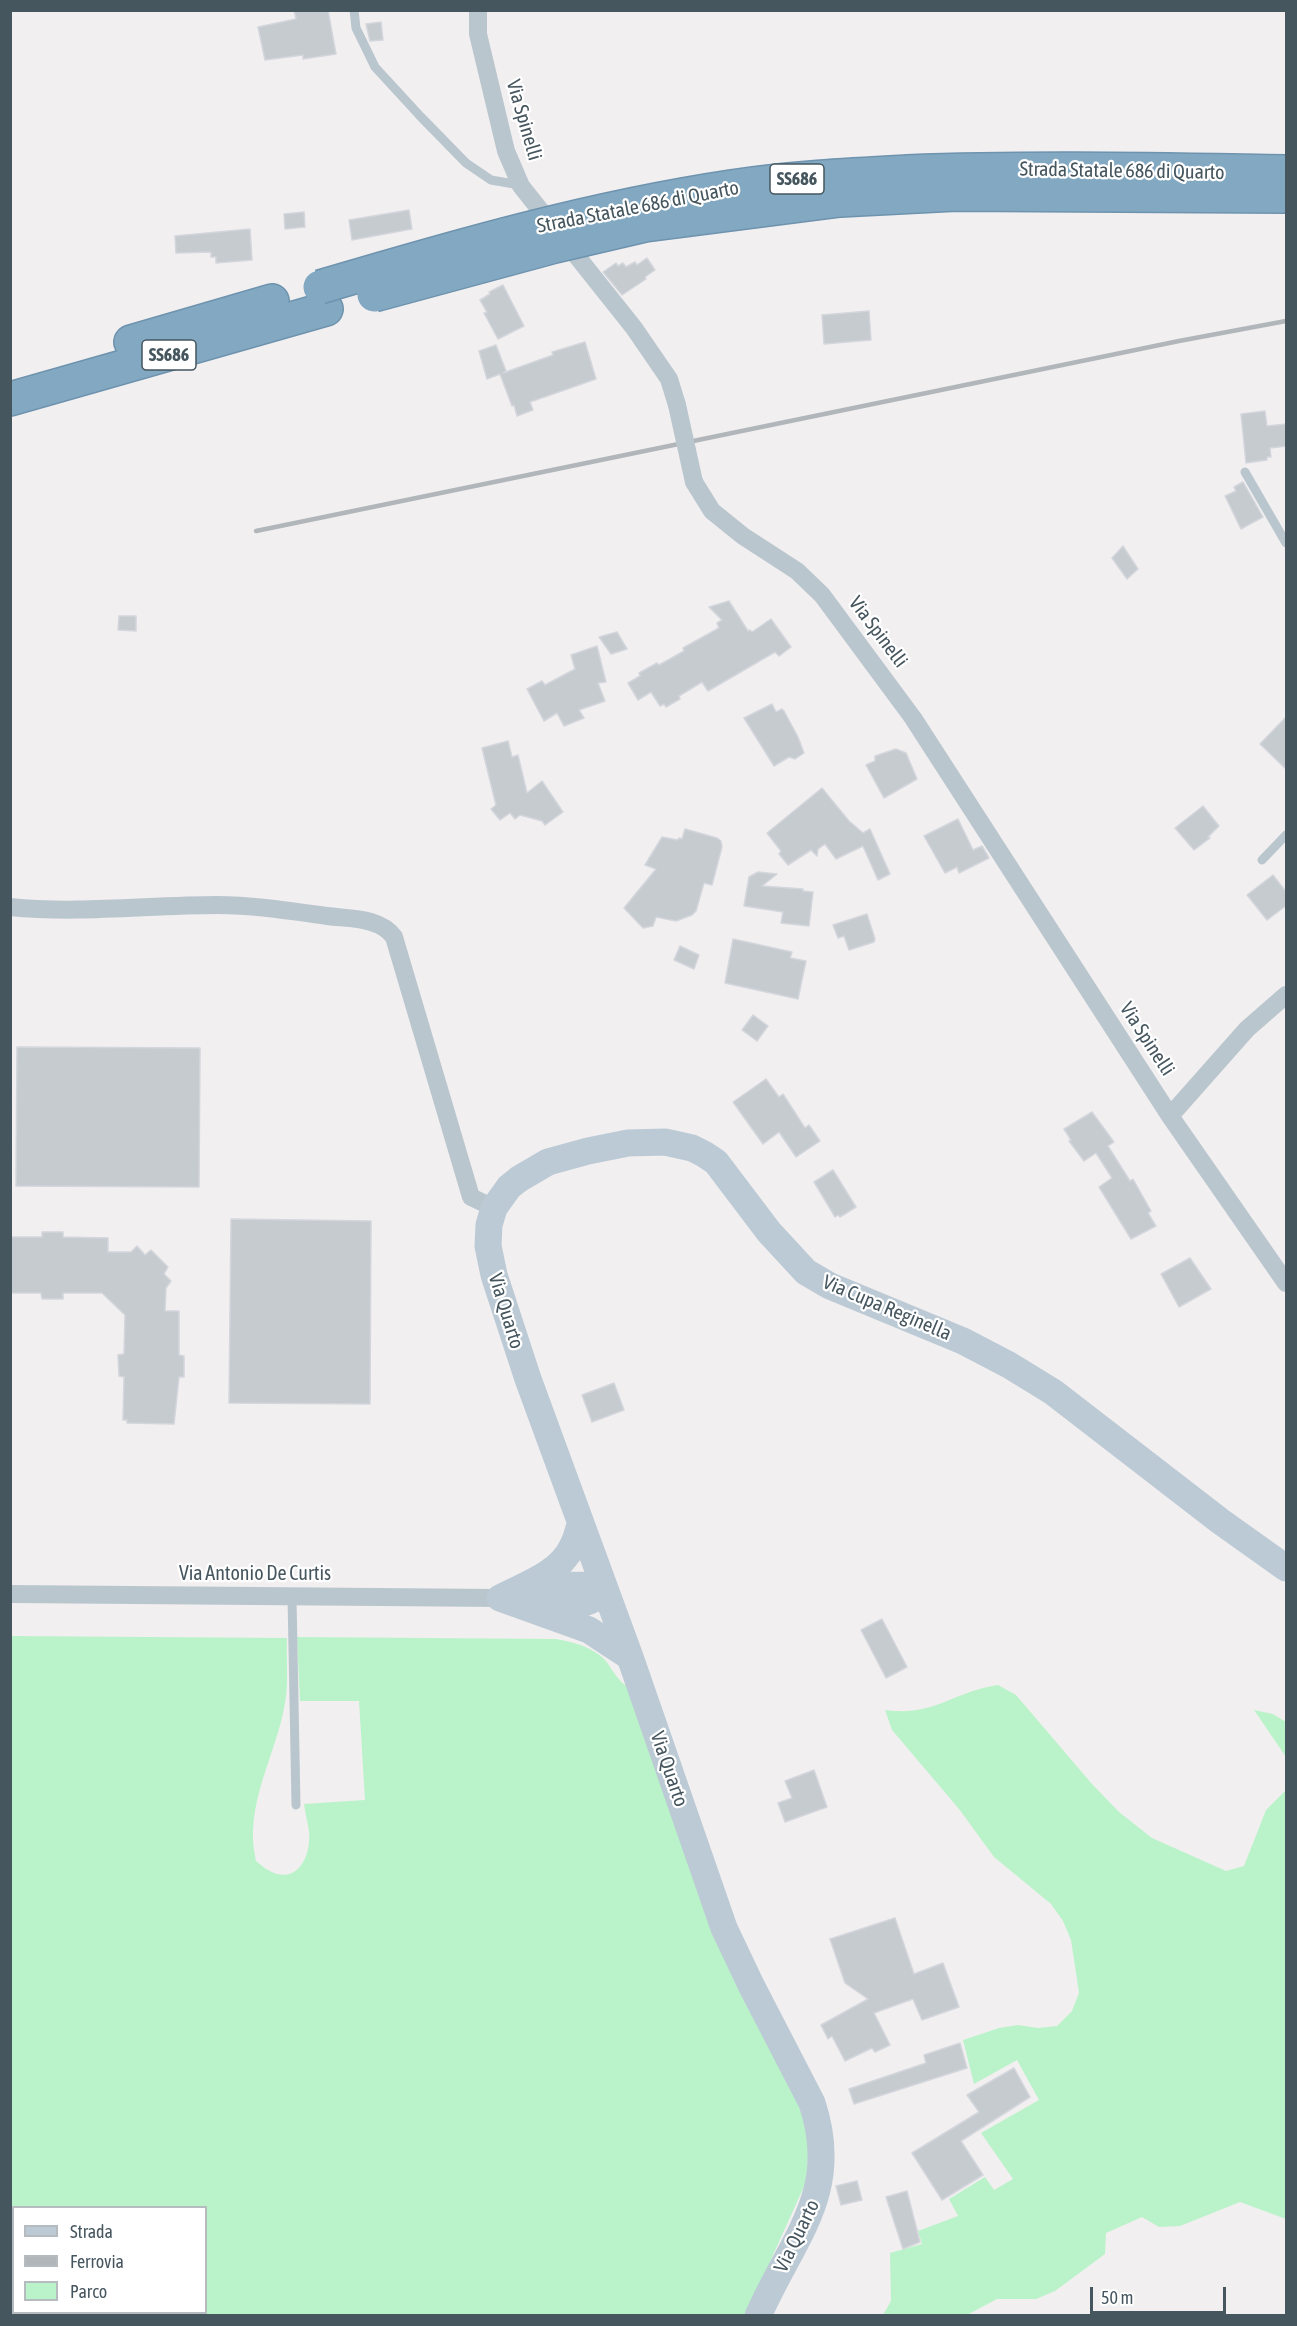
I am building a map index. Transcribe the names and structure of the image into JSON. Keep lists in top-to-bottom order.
{
  "streets": {
    "highway": ["Strada Statale 686 di Quarto", "SS686"],
    "street": [
      "Via Spinelli",
      "Via Cupa Reginella",
      "Via Quarto",
      "Via Antonio De Curtis"
    ]
  },
  "crossings": [
    ["Via Cupa Reginella", "Via Quarto"]
  ],
  "legend": ["Strada", "Ferrovia", "Parco"],
  "scale_bar": "50 m"
}
